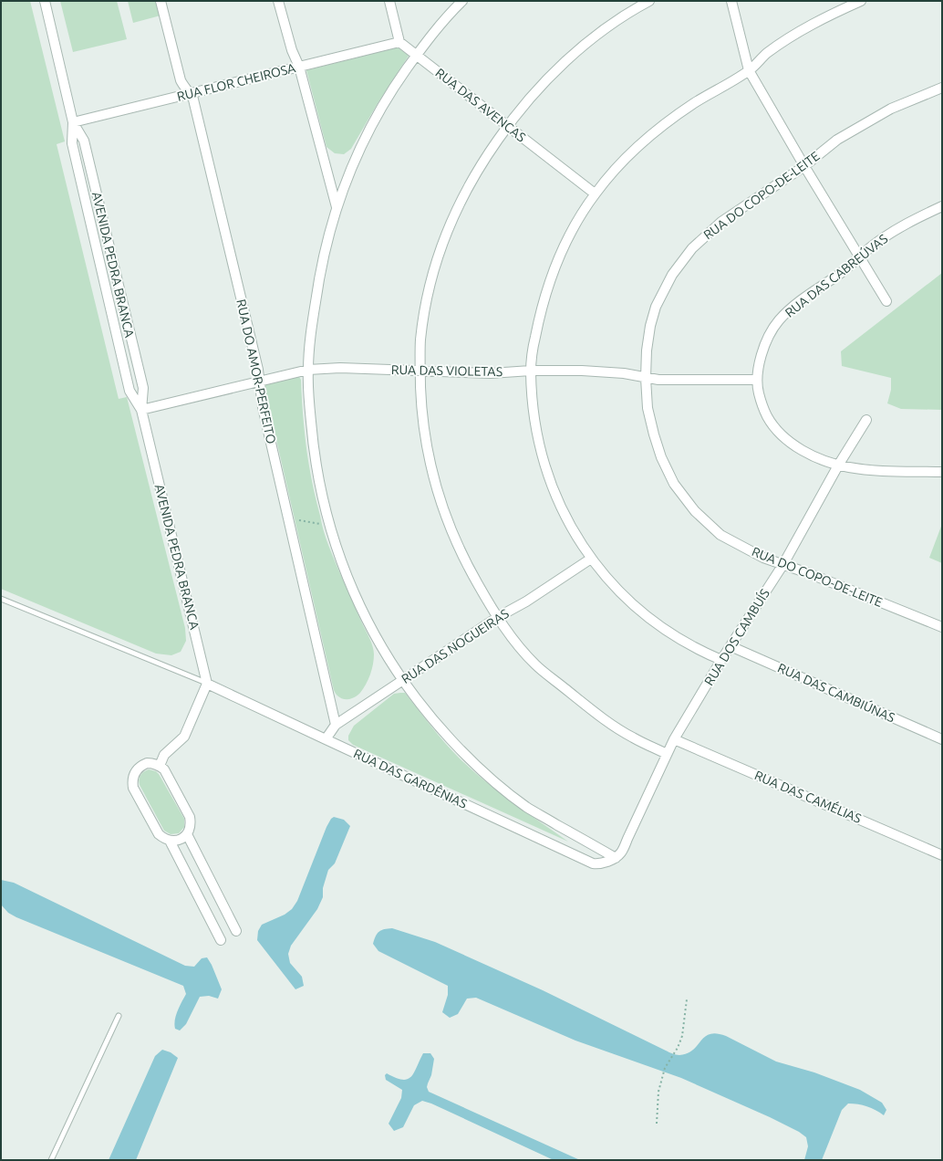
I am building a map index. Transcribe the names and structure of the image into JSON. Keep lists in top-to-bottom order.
{
  "streets": {
    "street": [
      "RUA FLOR CHEIROSA",
      "RUA DAS AVENCAS",
      "RUA DO COPO-DE-LEITE",
      "AVENIDA PEDRA BRANCA",
      "RUA DAS CABREÚVAS",
      "RUA DAS VIOLETAS",
      "RUA DO AMOR-PERFEITO",
      "RUA DOS CAMBUÍS",
      "RUA DAS NOGUEIRAS",
      "RUA DAS CAMBIÚNAS",
      "RUA DAS GARDÊNIAS",
      "RUA DAS CAMÉLIAS"
    ]
  },
  "crossings": [
    ["RUA FLOR CHEIROSA", "RUA DAS AVENCAS"],
    ["RUA FLOR CHEIROSA", "AVENIDA PEDRA BRANCA"],
    ["RUA FLOR CHEIROSA", "RUA DO AMOR-PERFEITO"],
    ["RUA DO COPO-DE-LEITE", "RUA DAS VIOLETAS"],
    ["RUA DO COPO-DE-LEITE", "RUA DOS CAMBUÍS"],
    ["AVENIDA PEDRA BRANCA", "RUA DAS VIOLETAS"],
    ["AVENIDA PEDRA BRANCA", "RUA DAS GARDÊNIAS"],
    ["RUA DAS CABREÚVAS", "RUA DAS VIOLETAS"],
    ["RUA DAS CABREÚVAS", "RUA DOS CAMBUÍS"],
    ["RUA DAS VIOLETAS", "RUA DO AMOR-PERFEITO"],
    ["RUA DO AMOR-PERFEITO", "RUA DAS NOGUEIRAS"],
    ["RUA DOS CAMBUÍS", "RUA DAS CAMBIÚNAS"],
    ["RUA DOS CAMBUÍS", "RUA DAS GARDÊNIAS"],
    ["RUA DOS CAMBUÍS", "RUA DAS CAMÉLIAS"],
    ["RUA DAS NOGUEIRAS", "RUA DAS GARDÊNIAS"]
  ]
}
